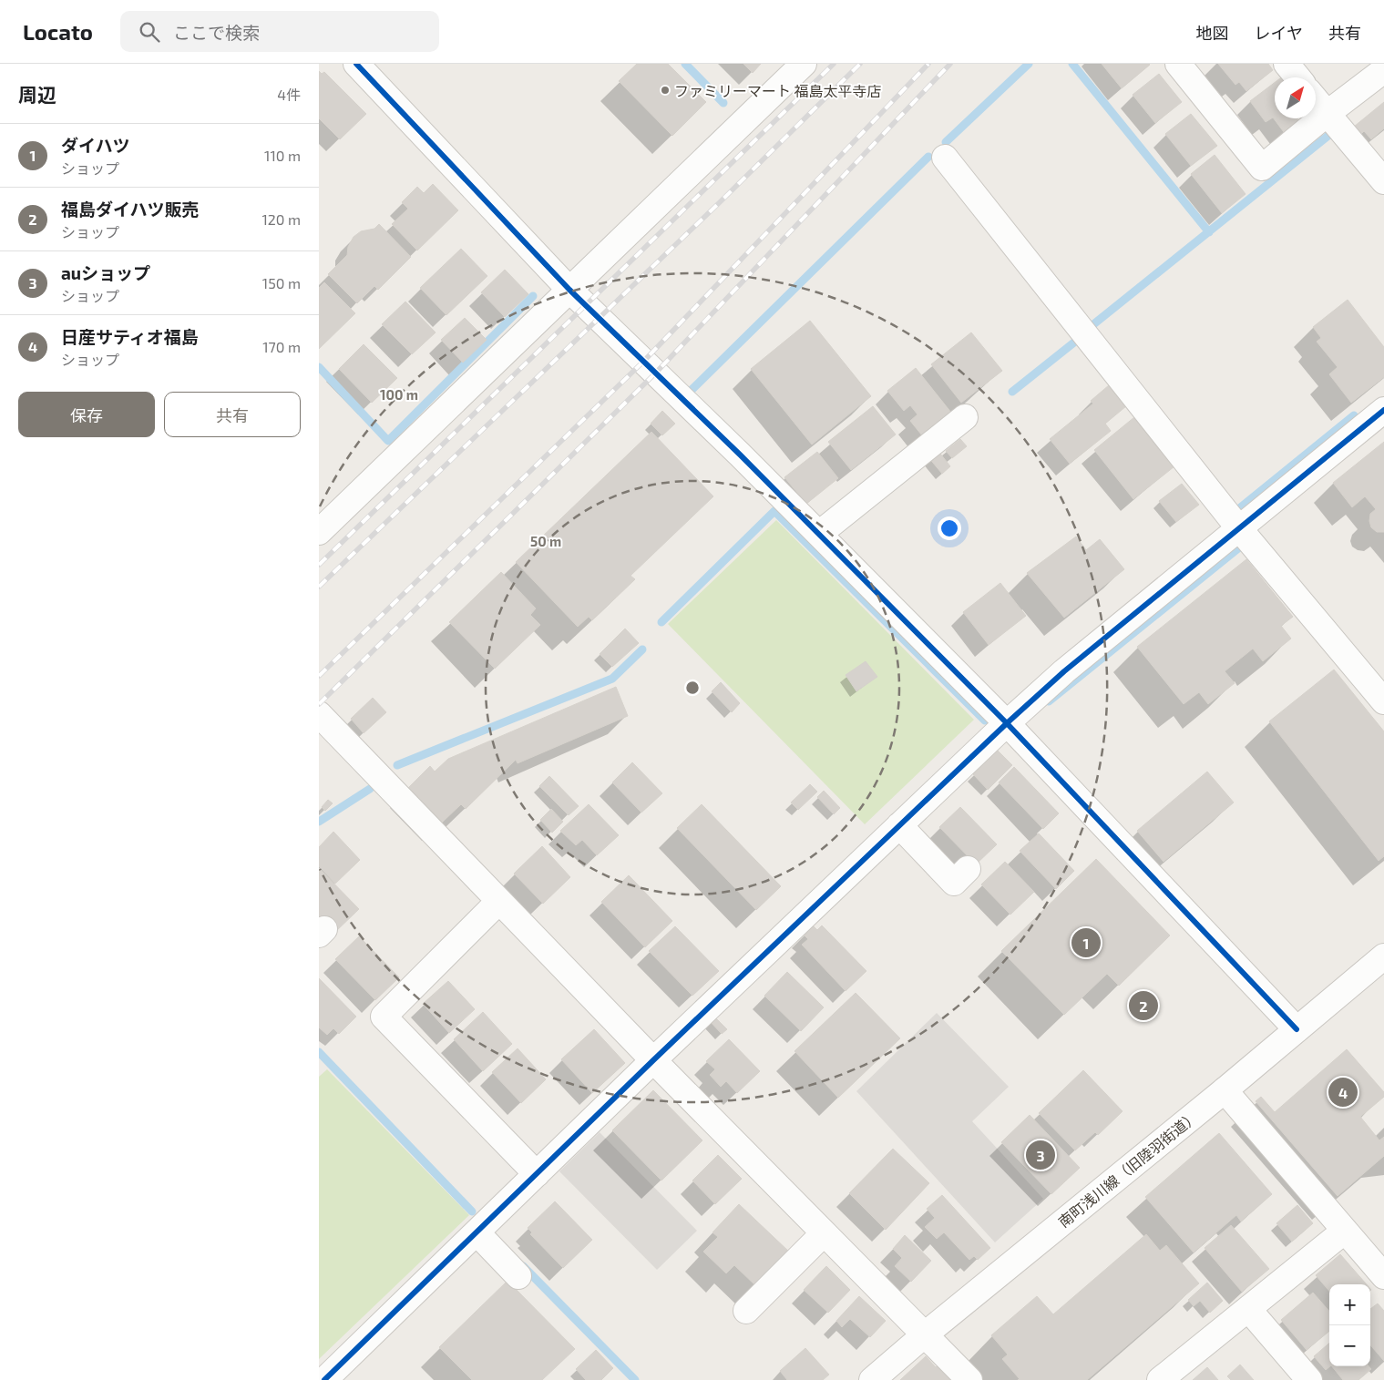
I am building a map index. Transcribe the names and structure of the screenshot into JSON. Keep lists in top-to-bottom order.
{
  "streets": {
    "street": ["南町浅川線（旧陸羽街道）"]
  },
  "places": ["ファミリーマート 福島太平寺店"],
  "north": "top right",
  "page": {
    "header": "Locato",
    "search": "ここで検索",
    "nav": ["地図", "レイヤ", "共有"],
    "heading": ["周辺", "4件"],
    "list": [
      {
        "mark": "1",
        "name": "ダイハツ",
        "note": "ショップ",
        "value": "110 m"
      },
      {
        "mark": "2",
        "name": "福島ダイハツ販売",
        "note": "ショップ",
        "value": "120 m"
      },
      {
        "mark": "3",
        "name": "auショップ",
        "note": "ショップ",
        "value": "150 m"
      },
      {
        "mark": "4",
        "name": "日産サティオ福島",
        "note": "ショップ",
        "value": "170 m"
      }
    ],
    "buttons": ["保存", "共有"],
    "pins": [
      "1",
      "2",
      "4",
      "3"
    ],
    "map_buttons": ["+", "−"]
  },
  "rings": ["100 m", "50 m"]
}
